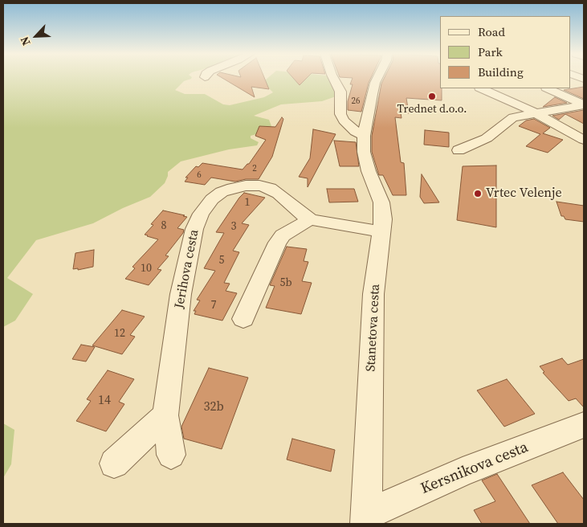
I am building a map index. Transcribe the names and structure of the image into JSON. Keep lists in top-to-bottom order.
{
  "streets": {
    "street": ["Jerihova cesta", "Stanetova cesta", "Kersnikova cesta"]
  },
  "crossings": [
    ["Jerihova cesta", "Stanetova cesta"],
    ["Stanetova cesta", "Kersnikova cesta"]
  ],
  "places": ["Trednet d.o.o.", "Vrtec Velenje"],
  "house_numbers": [
    "26",
    "2",
    "6",
    "1",
    "8",
    "3",
    "5",
    "10",
    "5b",
    "7",
    "12",
    "14",
    "32b"
  ],
  "legend": ["Road", "Park", "Building"],
  "north": "bottom left"
}
